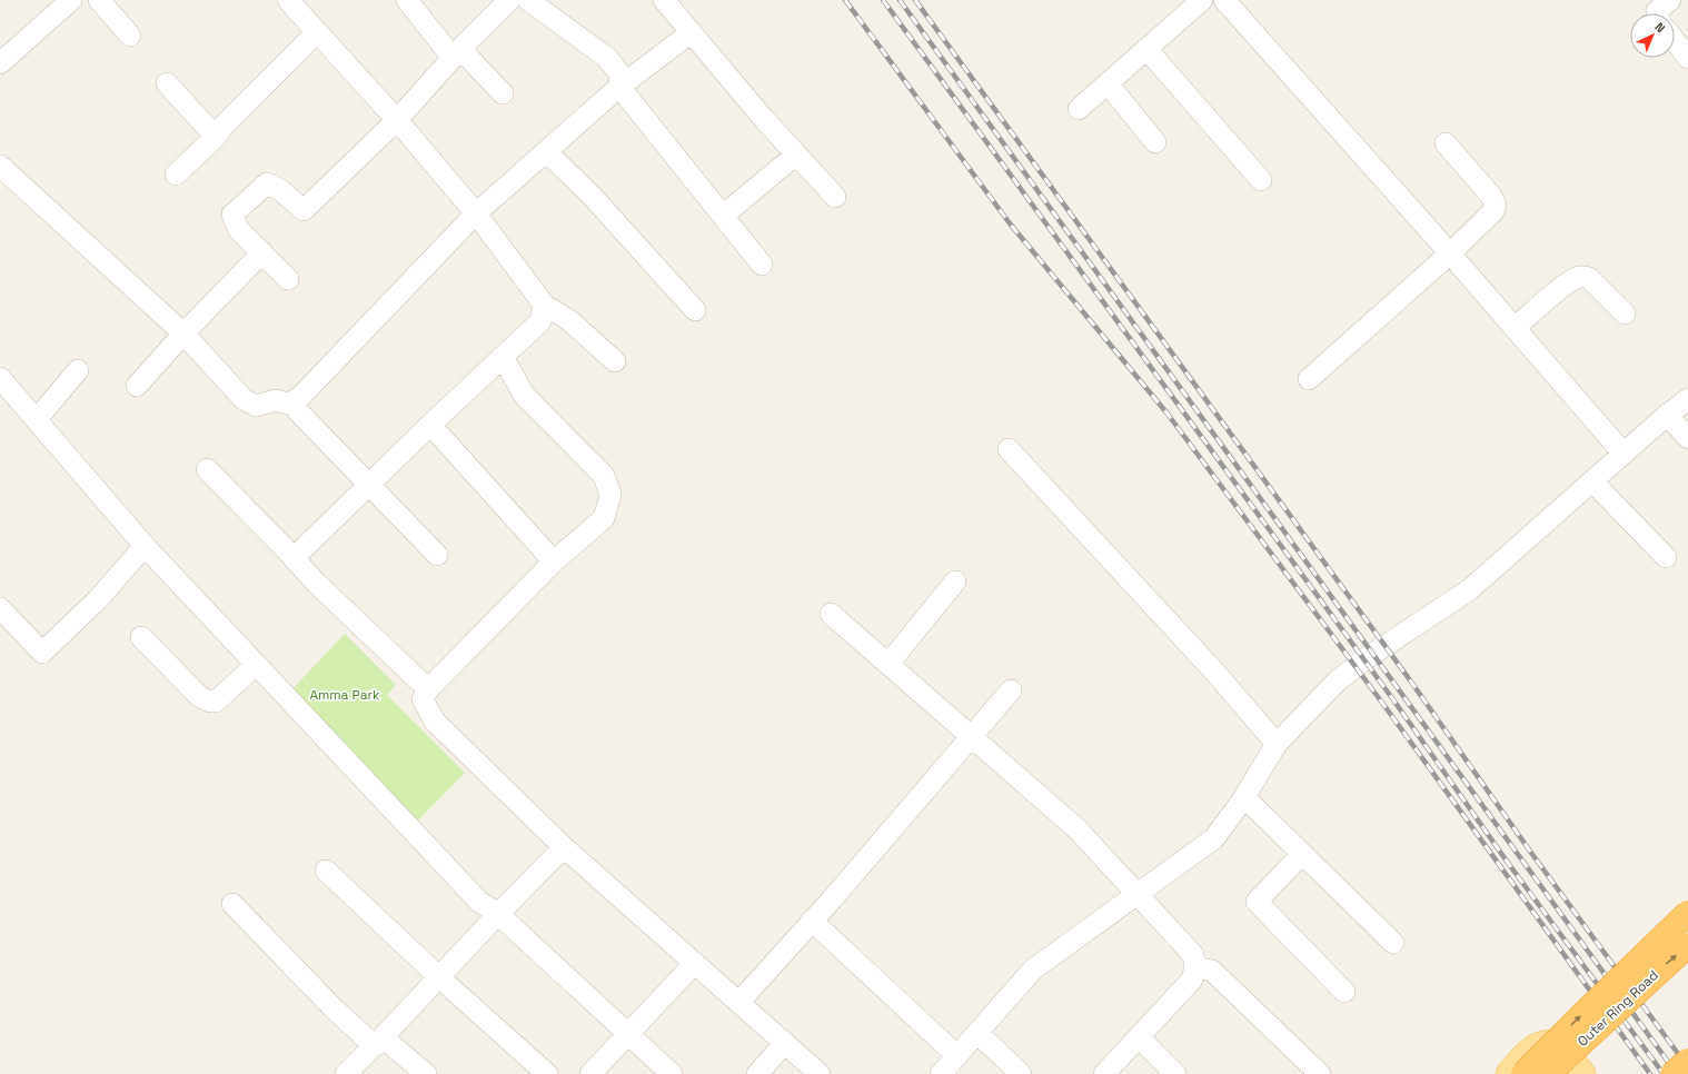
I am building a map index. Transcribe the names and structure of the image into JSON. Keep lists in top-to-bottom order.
{
  "streets": {
    "highway": ["Outer Ring Road"]
  },
  "parks": ["Amma Park"],
  "north": "top right"
}
